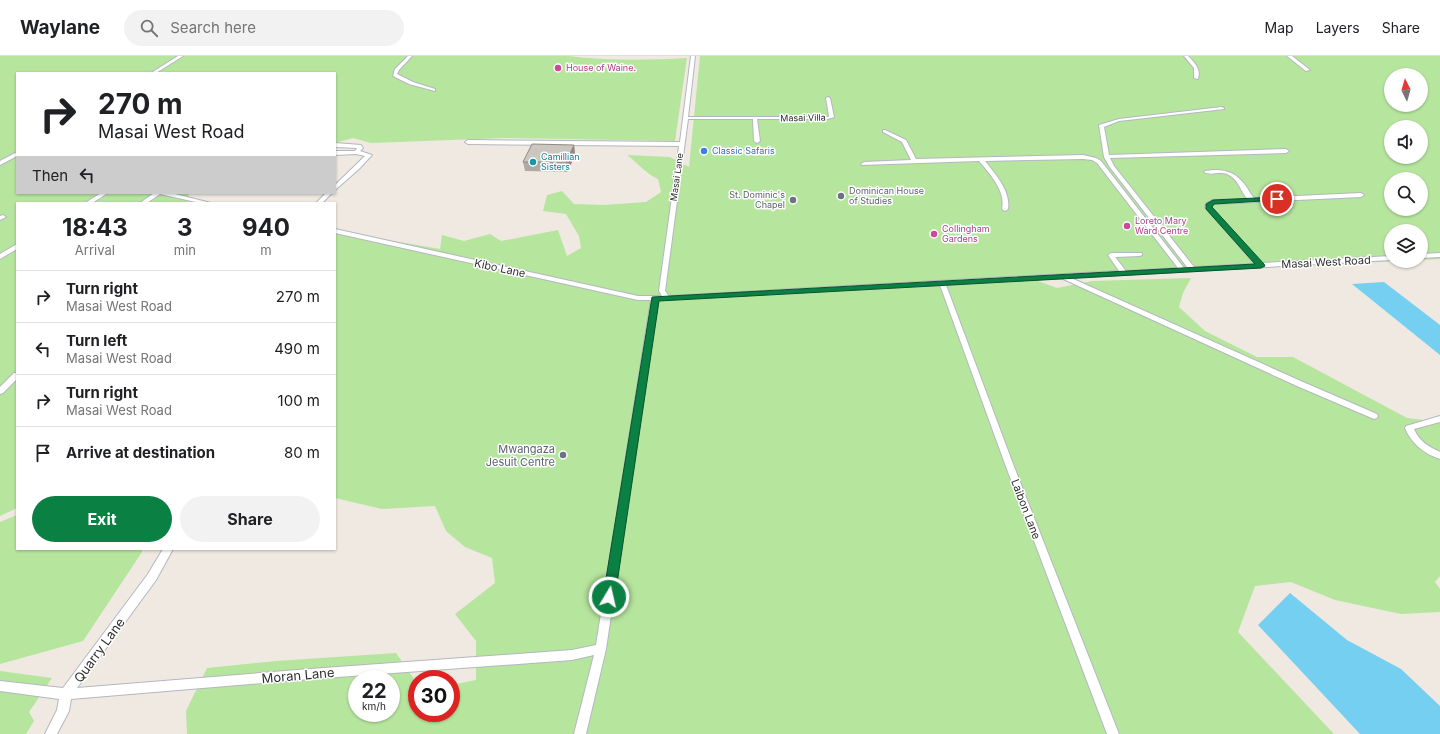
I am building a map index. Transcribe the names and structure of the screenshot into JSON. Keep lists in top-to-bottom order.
{
  "streets": {
    "street": [
      "Masai Villa",
      "Masai Lane",
      "Masai West Road",
      "Kibo Lane",
      "Laibon Lane",
      "Quarry Lane",
      "Moran Lane"
    ]
  },
  "crossings": [
    ["Masai Villa", "Masai Lane"],
    ["Masai Lane", "Masai West Road"],
    ["Masai Lane", "Kibo Lane"],
    ["Masai West Road", "Kibo Lane"],
    ["Masai West Road", "Laibon Lane"],
    ["Quarry Lane", "Moran Lane"]
  ],
  "places": [
    "House of Waine.",
    "Classic Safaris",
    "Camillian Sisters",
    "Dominican House of Studies",
    "St. Dominic's Chapel",
    "Loreto Mary Ward Centre",
    "Collingham Gardens",
    "Mwangaza Jesuit Centre"
  ],
  "north": "top",
  "page": {
    "header": "Waylane",
    "search": "Search here",
    "nav": ["Map", "Layers", "Share"],
    "turn": ["270 m", "Masai West Road"],
    "then": "Then",
    "eta": [
      "18:43",
      "Arrival",
      "3",
      "min",
      "940",
      "m"
    ],
    "list": [
      {
        "name": "Turn right",
        "note": "Masai West Road",
        "value": "270 m"
      },
      {
        "name": "Turn left",
        "note": "Masai West Road",
        "value": "490 m"
      },
      {
        "name": "Turn right",
        "note": "Masai West Road",
        "value": "100 m"
      },
      {
        "name": "Arrive at destination",
        "value": "80 m"
      }
    ],
    "buttons": ["Exit", "Share"],
    "speed": "22 km/h",
    "limit": "30"
  }
}
